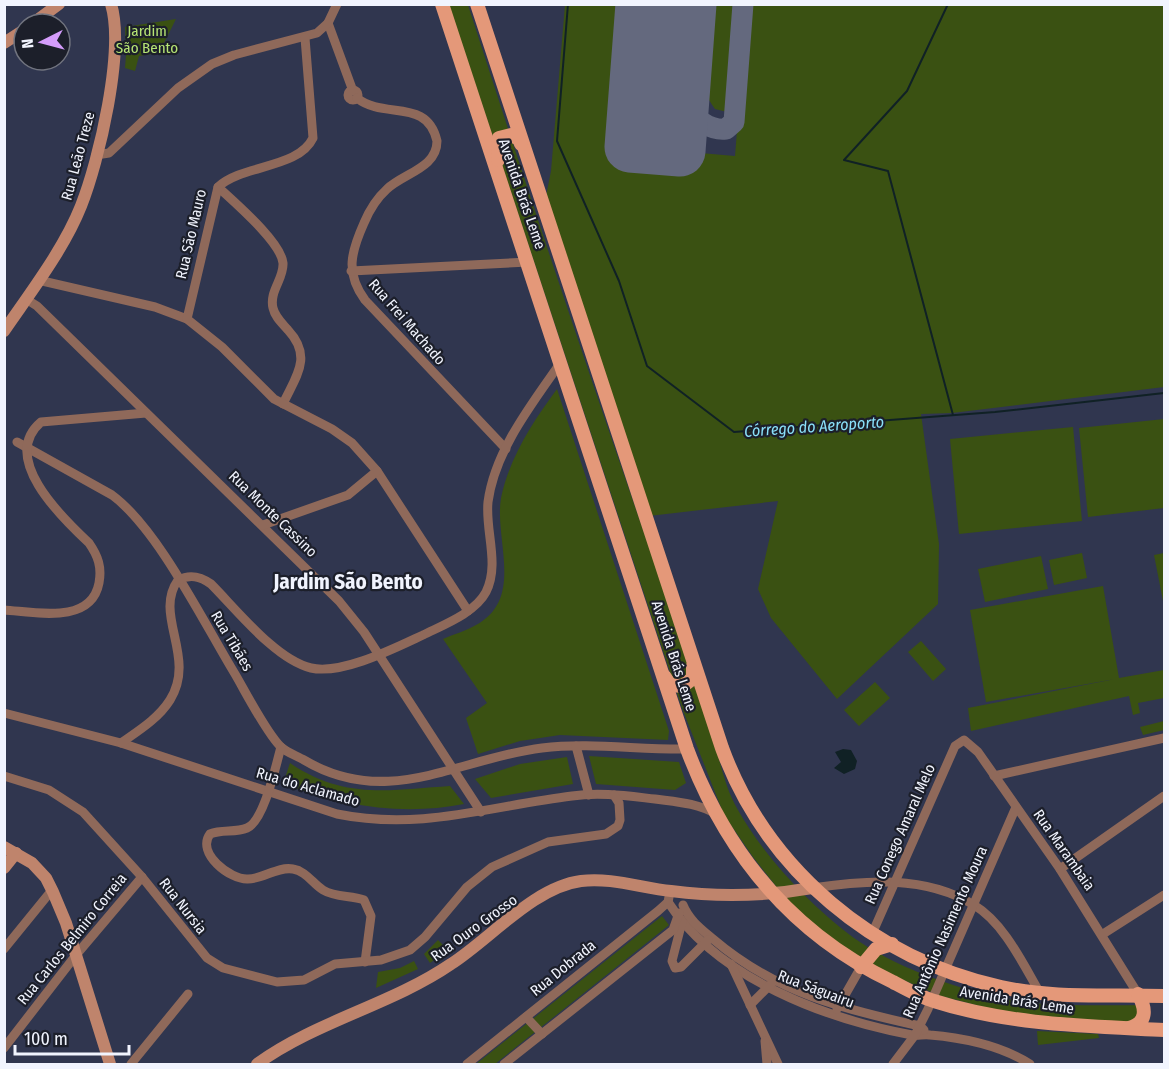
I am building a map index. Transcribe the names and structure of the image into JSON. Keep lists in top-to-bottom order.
{
  "streets": {
    "main road": ["Avenida Brás Leme"],
    "street": [
      "Rua Leão Treze",
      "Rua São Mauro",
      "Rua Frei Machado",
      "Rua Monte Cassino",
      "Rua Tibães",
      "Rua do Aclamado",
      "Rua Conego Amaral Melo",
      "Rua Marambaia",
      "Rua Nursia",
      "Rua Ouro Grosso",
      "Rua Antônio Nasimento Moura",
      "Rua Carlos Belmiro Correia",
      "Rua Dobrada",
      "Rua Ságuairu"
    ]
  },
  "crossings": [
    ["Rua Leão Treze", "Rua Monte Cassino"],
    ["Avenida Brás Leme", "Rua do Aclamado"],
    ["Avenida Brás Leme", "Rua Conego Amaral Melo"],
    ["Avenida Brás Leme", "Rua Marambaia"],
    ["Avenida Brás Leme", "Rua Ouro Grosso"],
    ["Avenida Brás Leme", "Rua Antônio Nasimento Moura"],
    ["Rua Monte Cassino", "Rua do Aclamado"],
    ["Rua do Aclamado", "Rua Nursia"],
    ["Rua Conego Amaral Melo", "Rua Marambaia"],
    ["Rua Marambaia", "Rua Antônio Nasimento Moura"],
    ["Rua Nursia", "Rua Carlos Belmiro Correia"],
    ["Rua Ouro Grosso", "Rua Dobrada"],
    ["Rua Ouro Grosso", "Rua Ságuairu"],
    ["Rua Antônio Nasimento Moura", "Rua Ságuairu"],
    ["Rua Dobrada", "Rua Ságuairu"]
  ],
  "districts": ["Jardim São Bento"],
  "water": ["Córrego do Aeroporto"],
  "parks": ["Jardim São Bento"],
  "scale_bar": "100 m",
  "north": "left"
}
